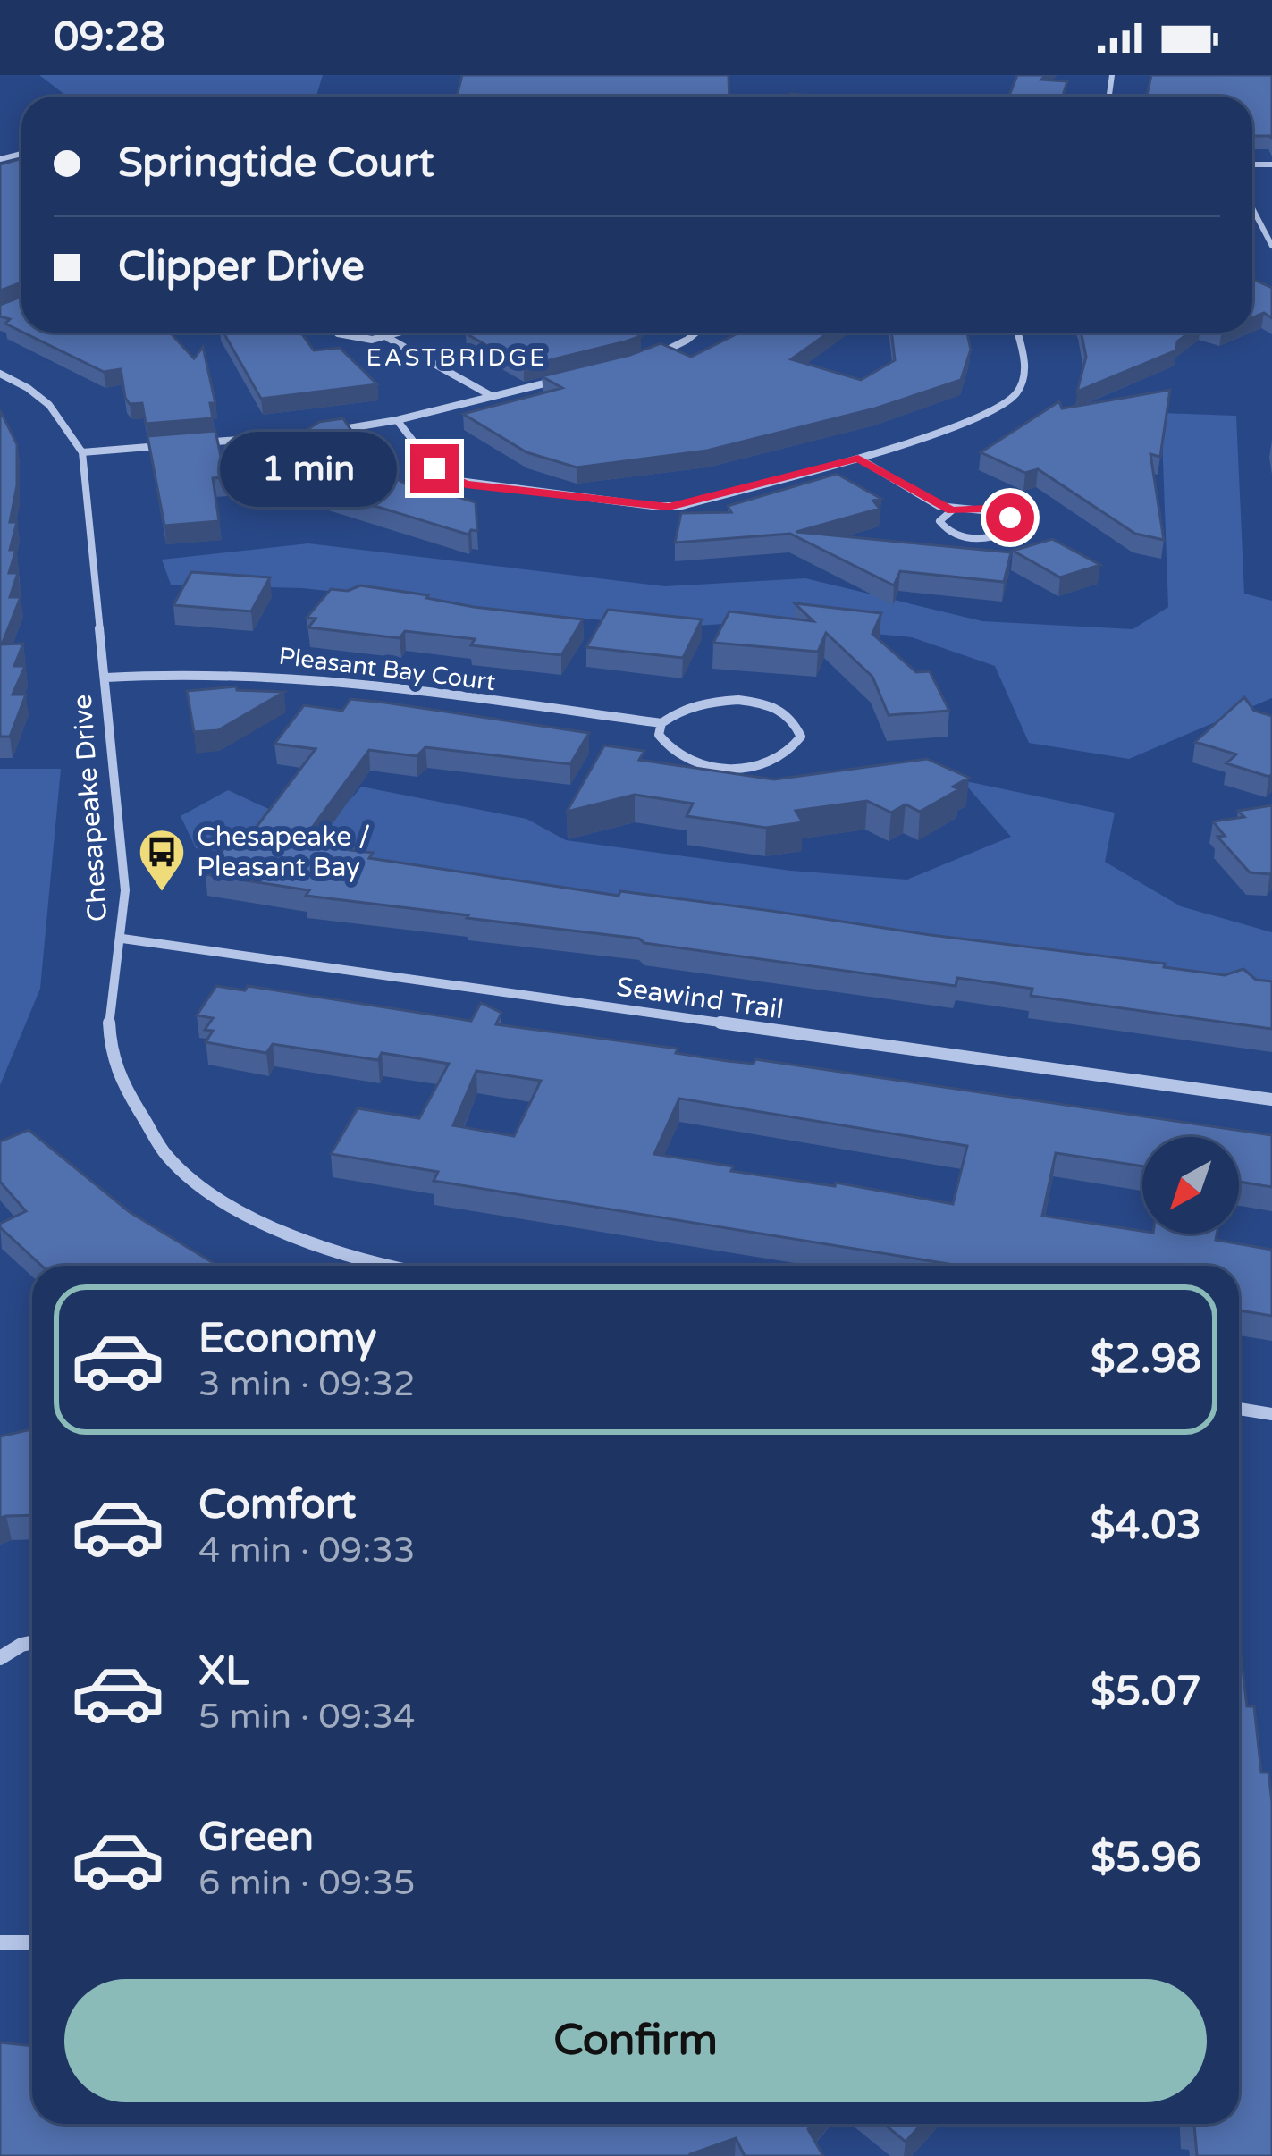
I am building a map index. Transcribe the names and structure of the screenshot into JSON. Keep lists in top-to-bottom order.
{
  "streets": {
    "street": ["Pleasant Bay Court", "Chesapeake Drive", "Seawind Trail"]
  },
  "crossings": [
    ["Pleasant Bay Court", "Chesapeake Drive"],
    ["Chesapeake Drive", "Seawind Trail"]
  ],
  "districts": ["EASTBRIDGE"],
  "places": {
    "bus stop": ["Chesapeake / Pleasant Bay"]
  },
  "north": "bottom left",
  "page": {
    "status": "09:28",
    "banner": ["Springtide Court", "Clipper Drive"],
    "bubble": "1 min",
    "list": [
      {
        "name": "Economy",
        "note": "3 min · 09:32",
        "value": "$2.98"
      },
      {
        "name": "Comfort",
        "note": "4 min · 09:33",
        "value": "$4.03"
      },
      {
        "name": "XL",
        "note": "5 min · 09:34",
        "value": "$5.07"
      },
      {
        "name": "Green",
        "note": "6 min · 09:35",
        "value": "$5.96"
      }
    ],
    "buttons": "Confirm"
  }
}
